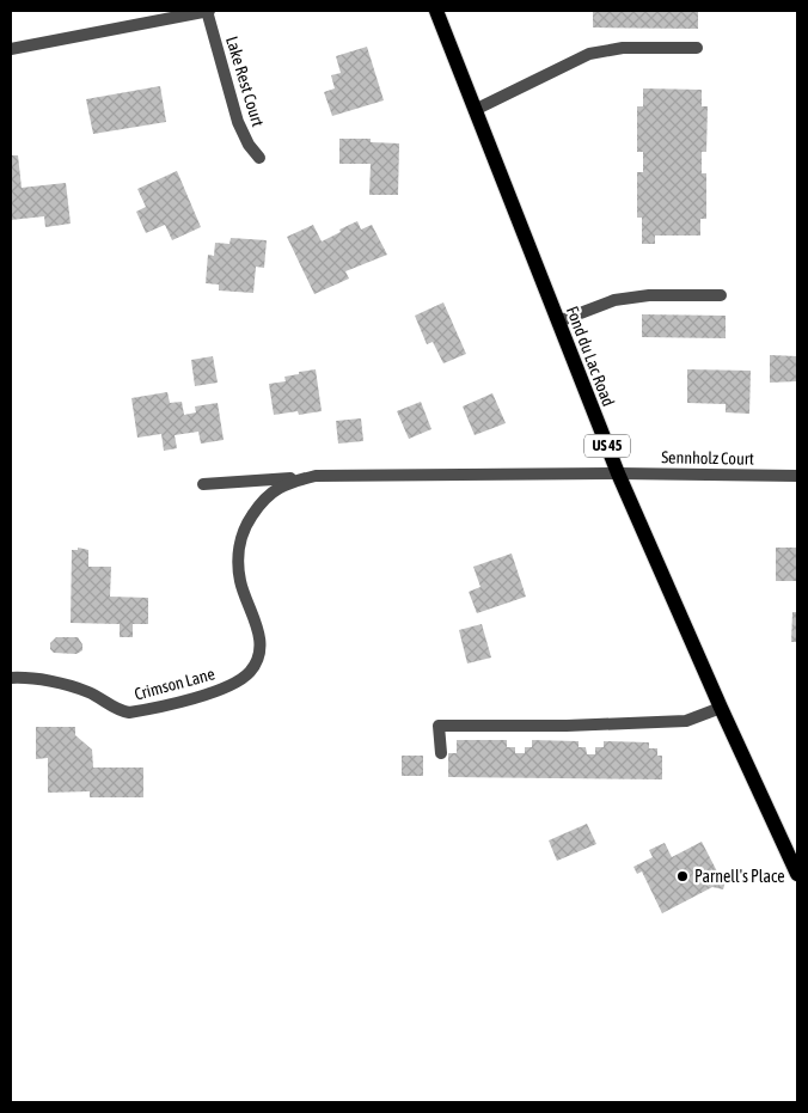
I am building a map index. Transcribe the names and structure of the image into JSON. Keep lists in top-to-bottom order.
{
  "streets": {
    "main road": ["Fond du Lac Road", "US 45"],
    "street": ["Lake Rest Court", "Sennholz Court", "Crimson Lane"]
  },
  "crossings": [
    ["Fond du Lac Road", "Sennholz Court"],
    ["Fond du Lac Road", "Crimson Lane"],
    ["Sennholz Court", "Crimson Lane"]
  ],
  "places": ["Parnell's Place"]
}
